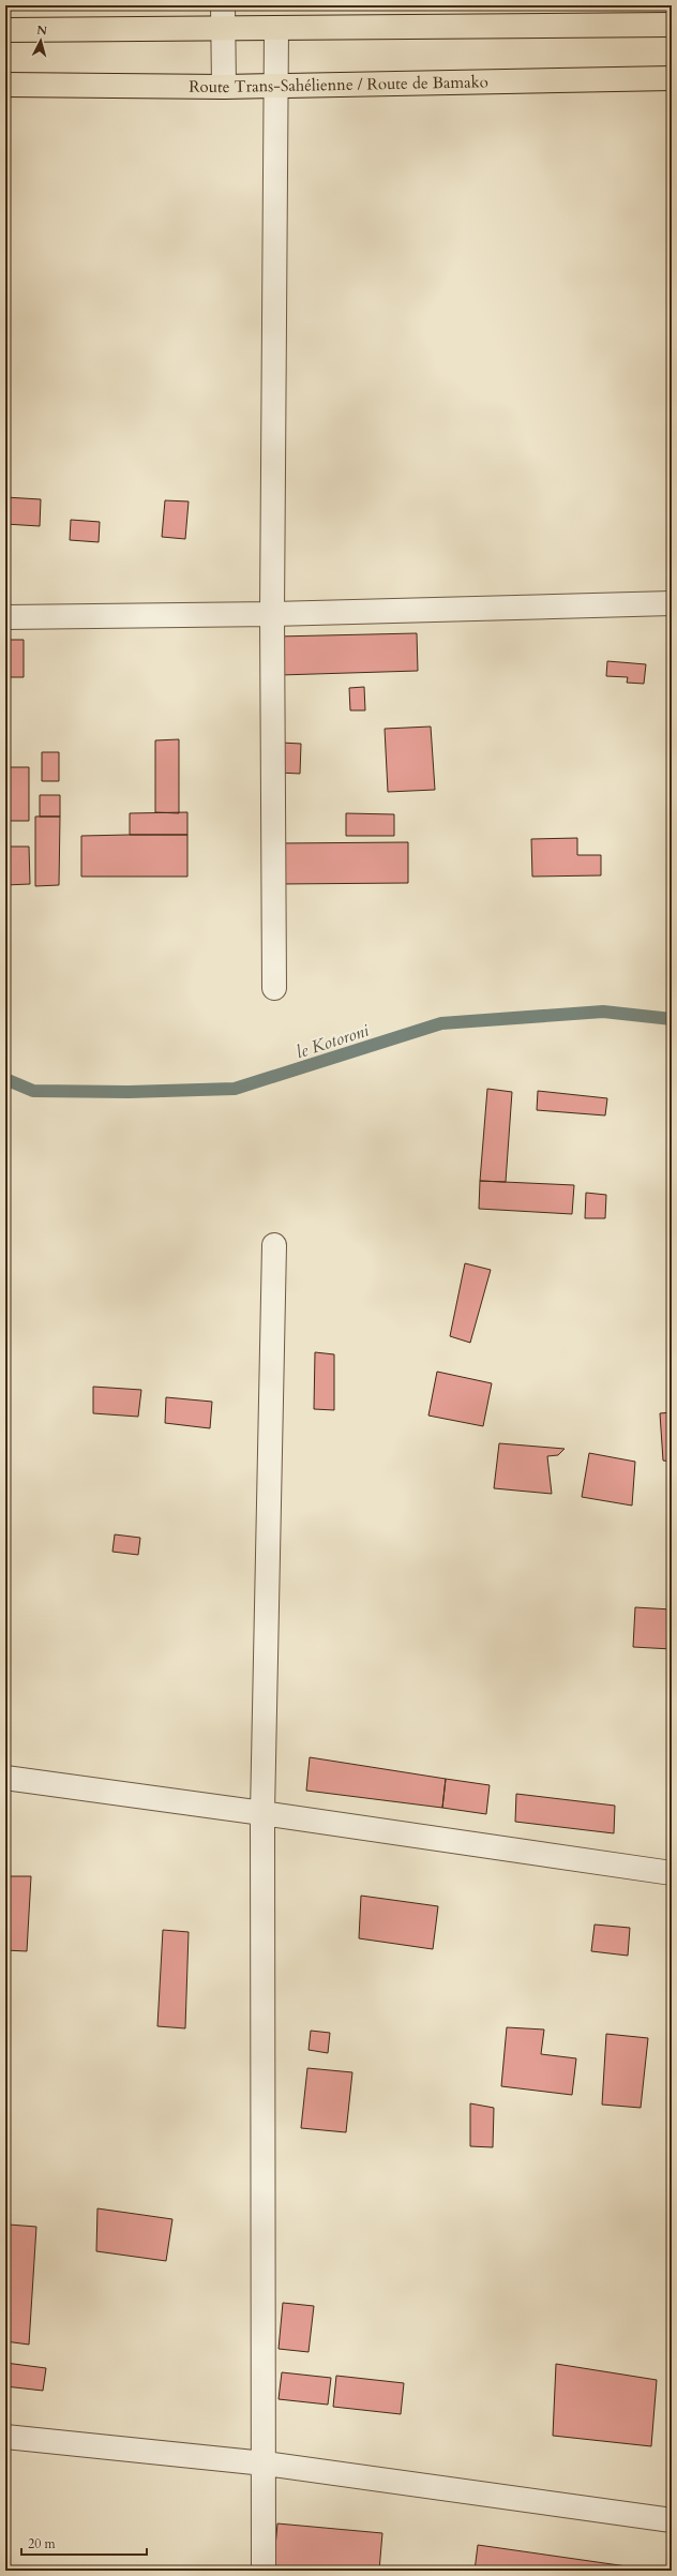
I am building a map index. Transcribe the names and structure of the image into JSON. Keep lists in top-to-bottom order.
{
  "streets": {
    "highway": ["Route Trans-Sahélienne / Route de Bamako"]
  },
  "water": ["le Kotoroni"],
  "scale_bar": "20 m",
  "north": "top"
}
